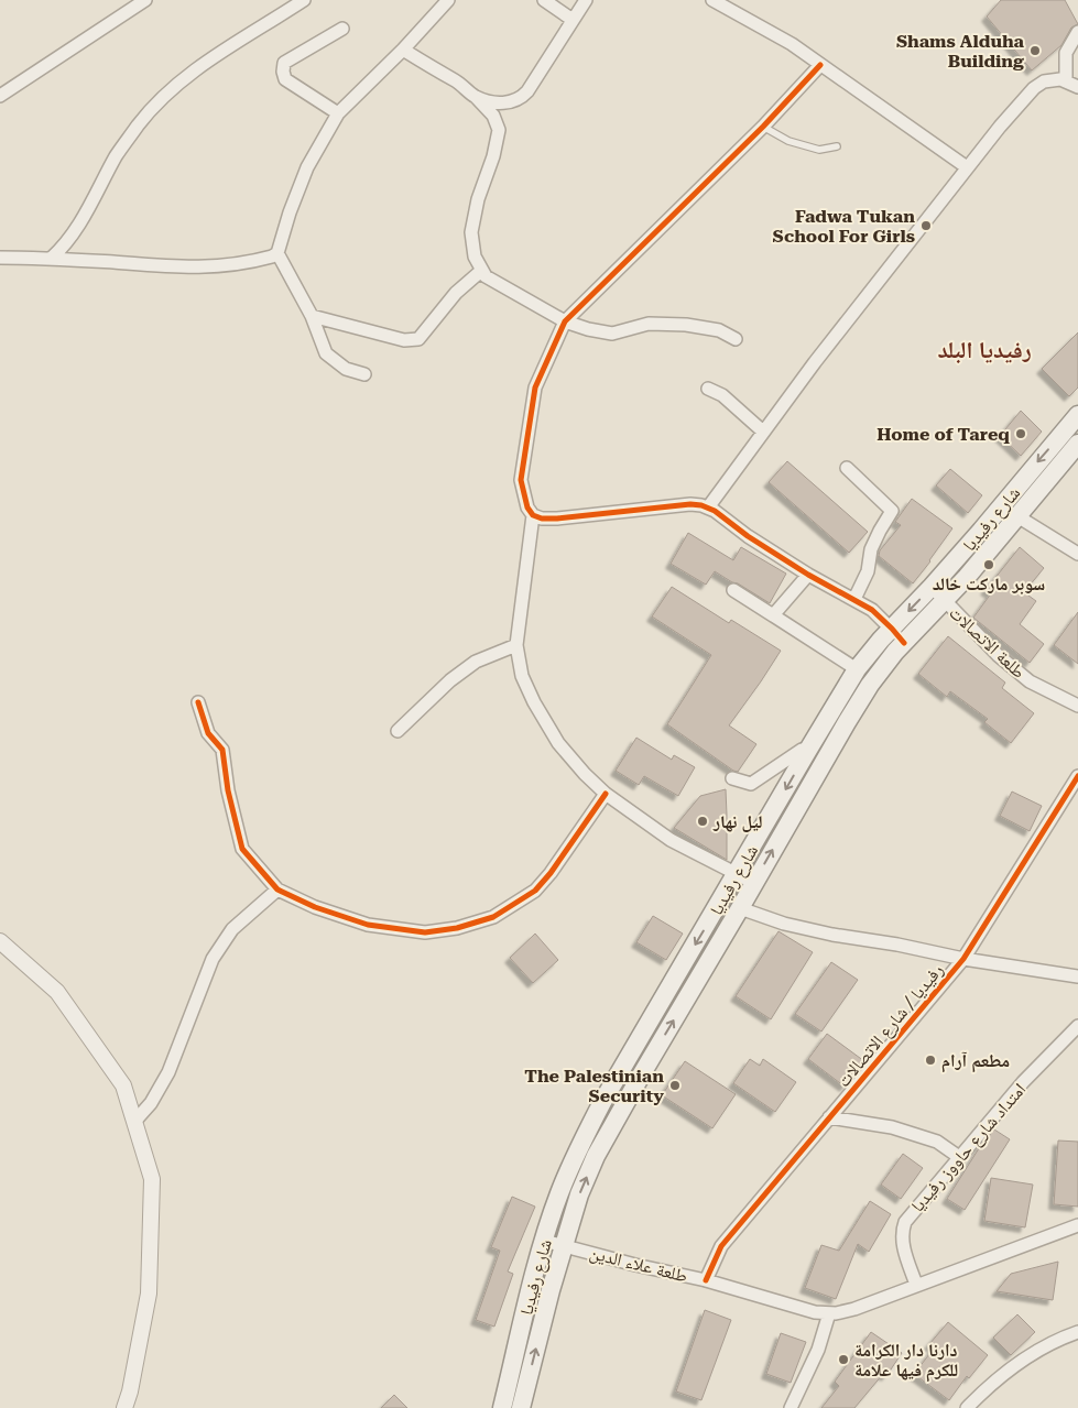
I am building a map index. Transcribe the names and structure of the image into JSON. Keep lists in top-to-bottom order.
{
  "streets": {
    "main road": ["شارع رفيديا"],
    "street": [
      "طلعة الاتصالات",
      "رفيديا / شارع الاتصالات",
      "امتداد شارع حاووز رفيديا",
      "طلعة علاء الدين"
    ]
  },
  "crossings": [
    ["شارع رفيديا", "طلعة الاتصالات"],
    ["شارع رفيديا", "طلعة علاء الدين"],
    ["رفيديا / شارع الاتصالات", "طلعة علاء الدين"],
    ["امتداد شارع حاووز رفيديا", "طلعة علاء الدين"]
  ],
  "districts": ["رفيديا البلد"],
  "places": [
    "Shams Alduha Building",
    "Fadwa Tukan School For Girls",
    "Home of Tareq",
    "سوبر مارکت خالد",
    "ليل نهار",
    "مطعم آرام",
    "The Palestinian Security",
    "دارنا دار الكرامة للكرم فيها علامة"
  ]
}
